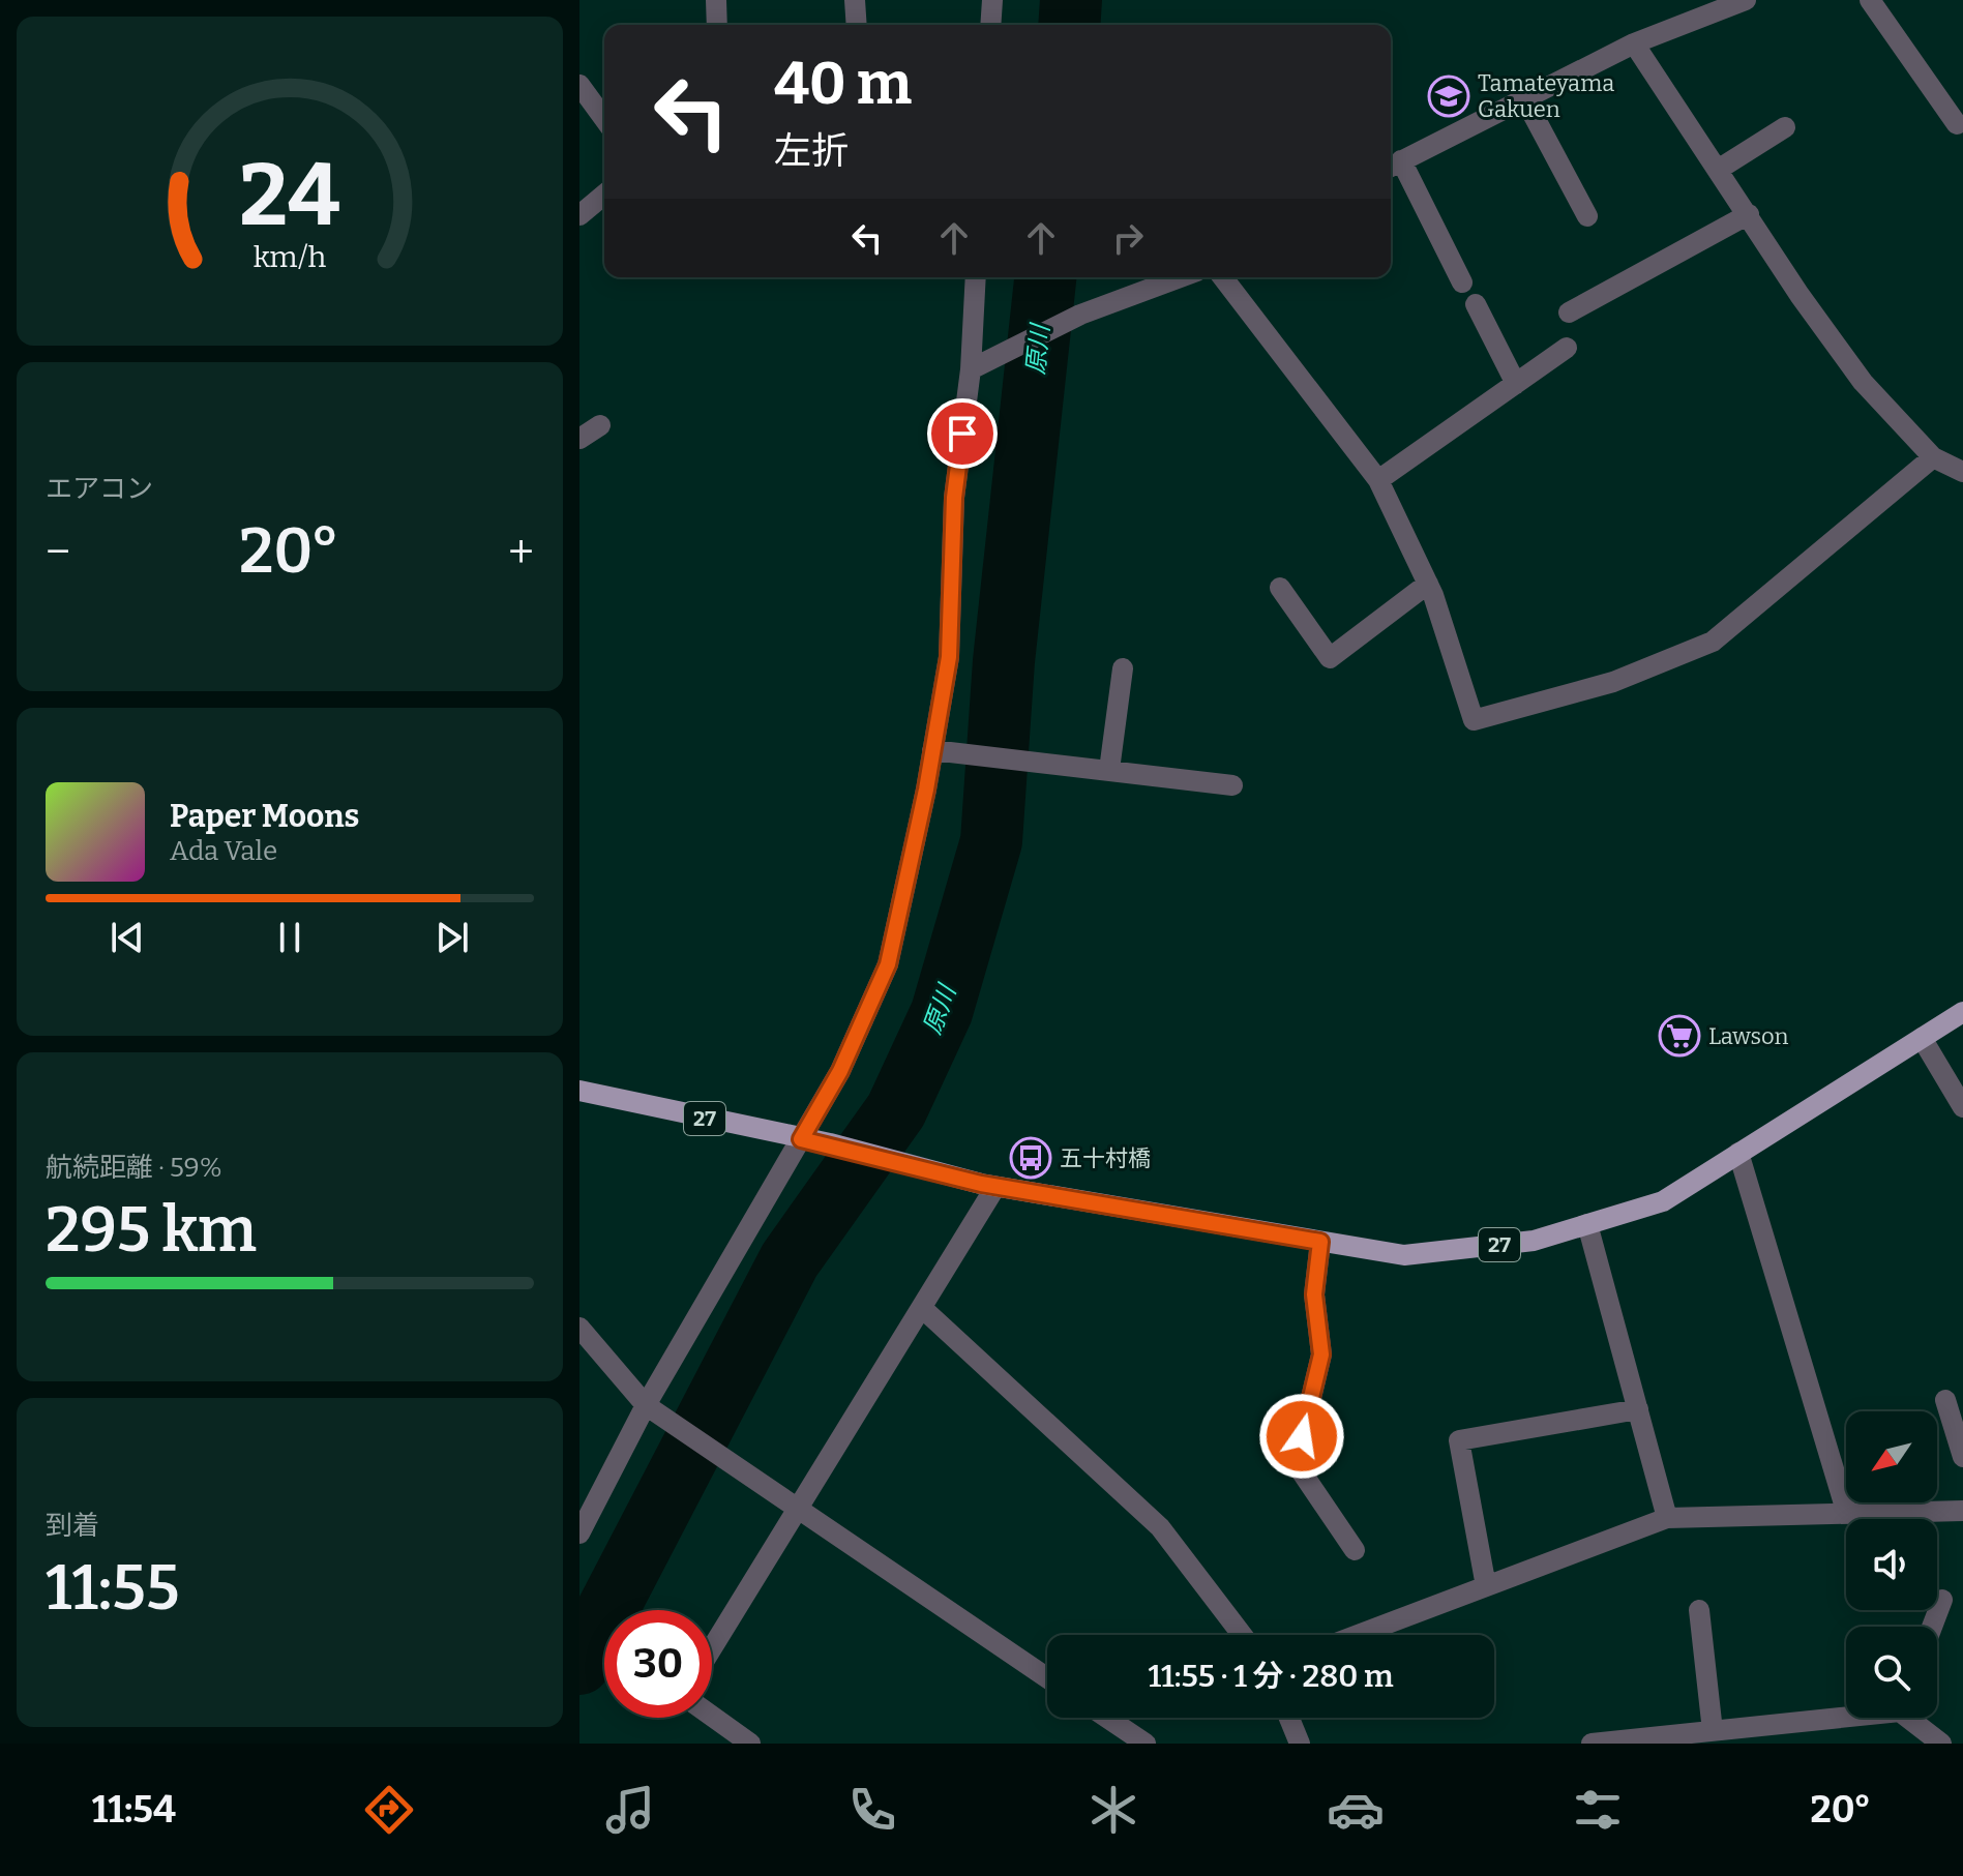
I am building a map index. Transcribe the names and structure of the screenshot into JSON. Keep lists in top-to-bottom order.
{
  "streets": {
    "main road": ["27"]
  },
  "water": ["原川"],
  "places": {
    "school or university": ["Tamateyama Gakuen"],
    "supermarket": ["Lawson"],
    "bus stop": ["五十村橋"]
  },
  "north": "bottom left",
  "page": {
    "turn": ["40 m", "左折"],
    "tile": [
      "エアコン",
      ["航続距離 · 59%", "295 km"],
      ["到着", "11:55"]
    ],
    "heat": ["−", "20°", "+"],
    "song": ["Paper Moons", "Ada Vale"],
    "limit": "30",
    "trip": "11:55 · 1 分 · 280 m",
    "tabs": ["11:54", "20°"],
    "gauge": ["24", "km/h"]
  }
}
